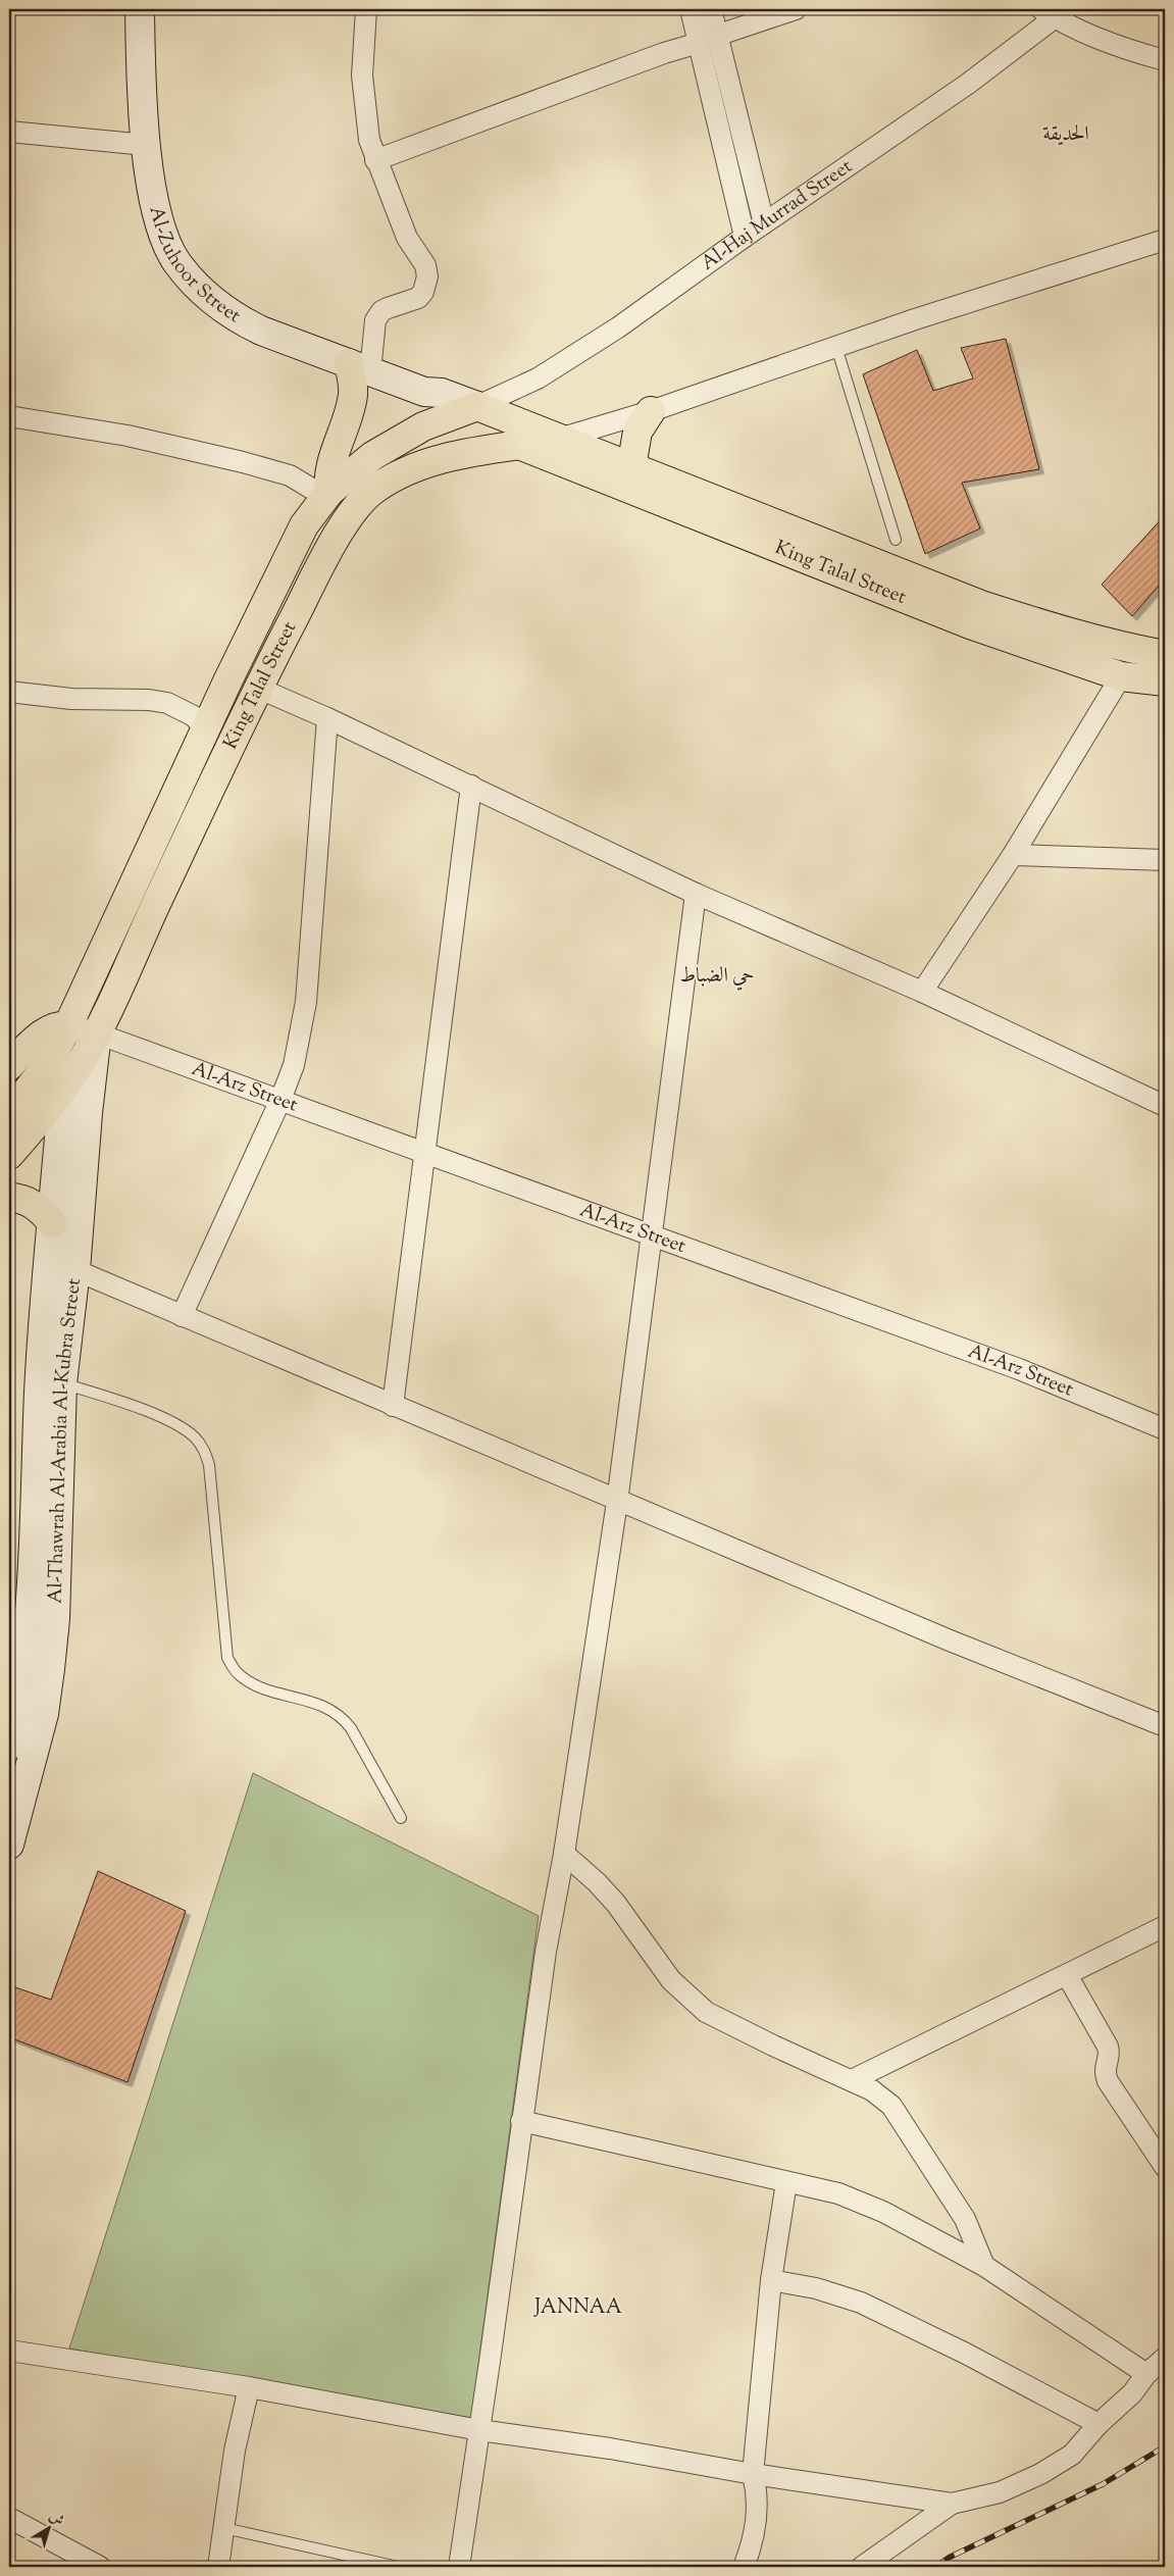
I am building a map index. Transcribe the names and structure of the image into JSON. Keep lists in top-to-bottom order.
{
  "streets": {
    "main road": ["Al-Zuhoor Street", "King Talal Street", "Al-Thawrah Al-Arabia Al-Kubra Street"],
    "street": ["Al-Haj Murrad Street", "Al-Arz Street"]
  },
  "crossings": [
    ["Al-Haj Murrad Street", "Al-Zuhoor Street"],
    ["Al-Haj Murrad Street", "King Talal Street"],
    ["Al-Zuhoor Street", "King Talal Street"],
    ["King Talal Street", "Al-Arz Street"],
    ["King Talal Street", "Al-Thawrah Al-Arabia Al-Kubra Street"],
    ["Al-Arz Street", "Al-Thawrah Al-Arabia Al-Kubra Street"]
  ],
  "districts": ["الحديقة", "حي الضباط", "JANNAA"],
  "north": "top right"
}
